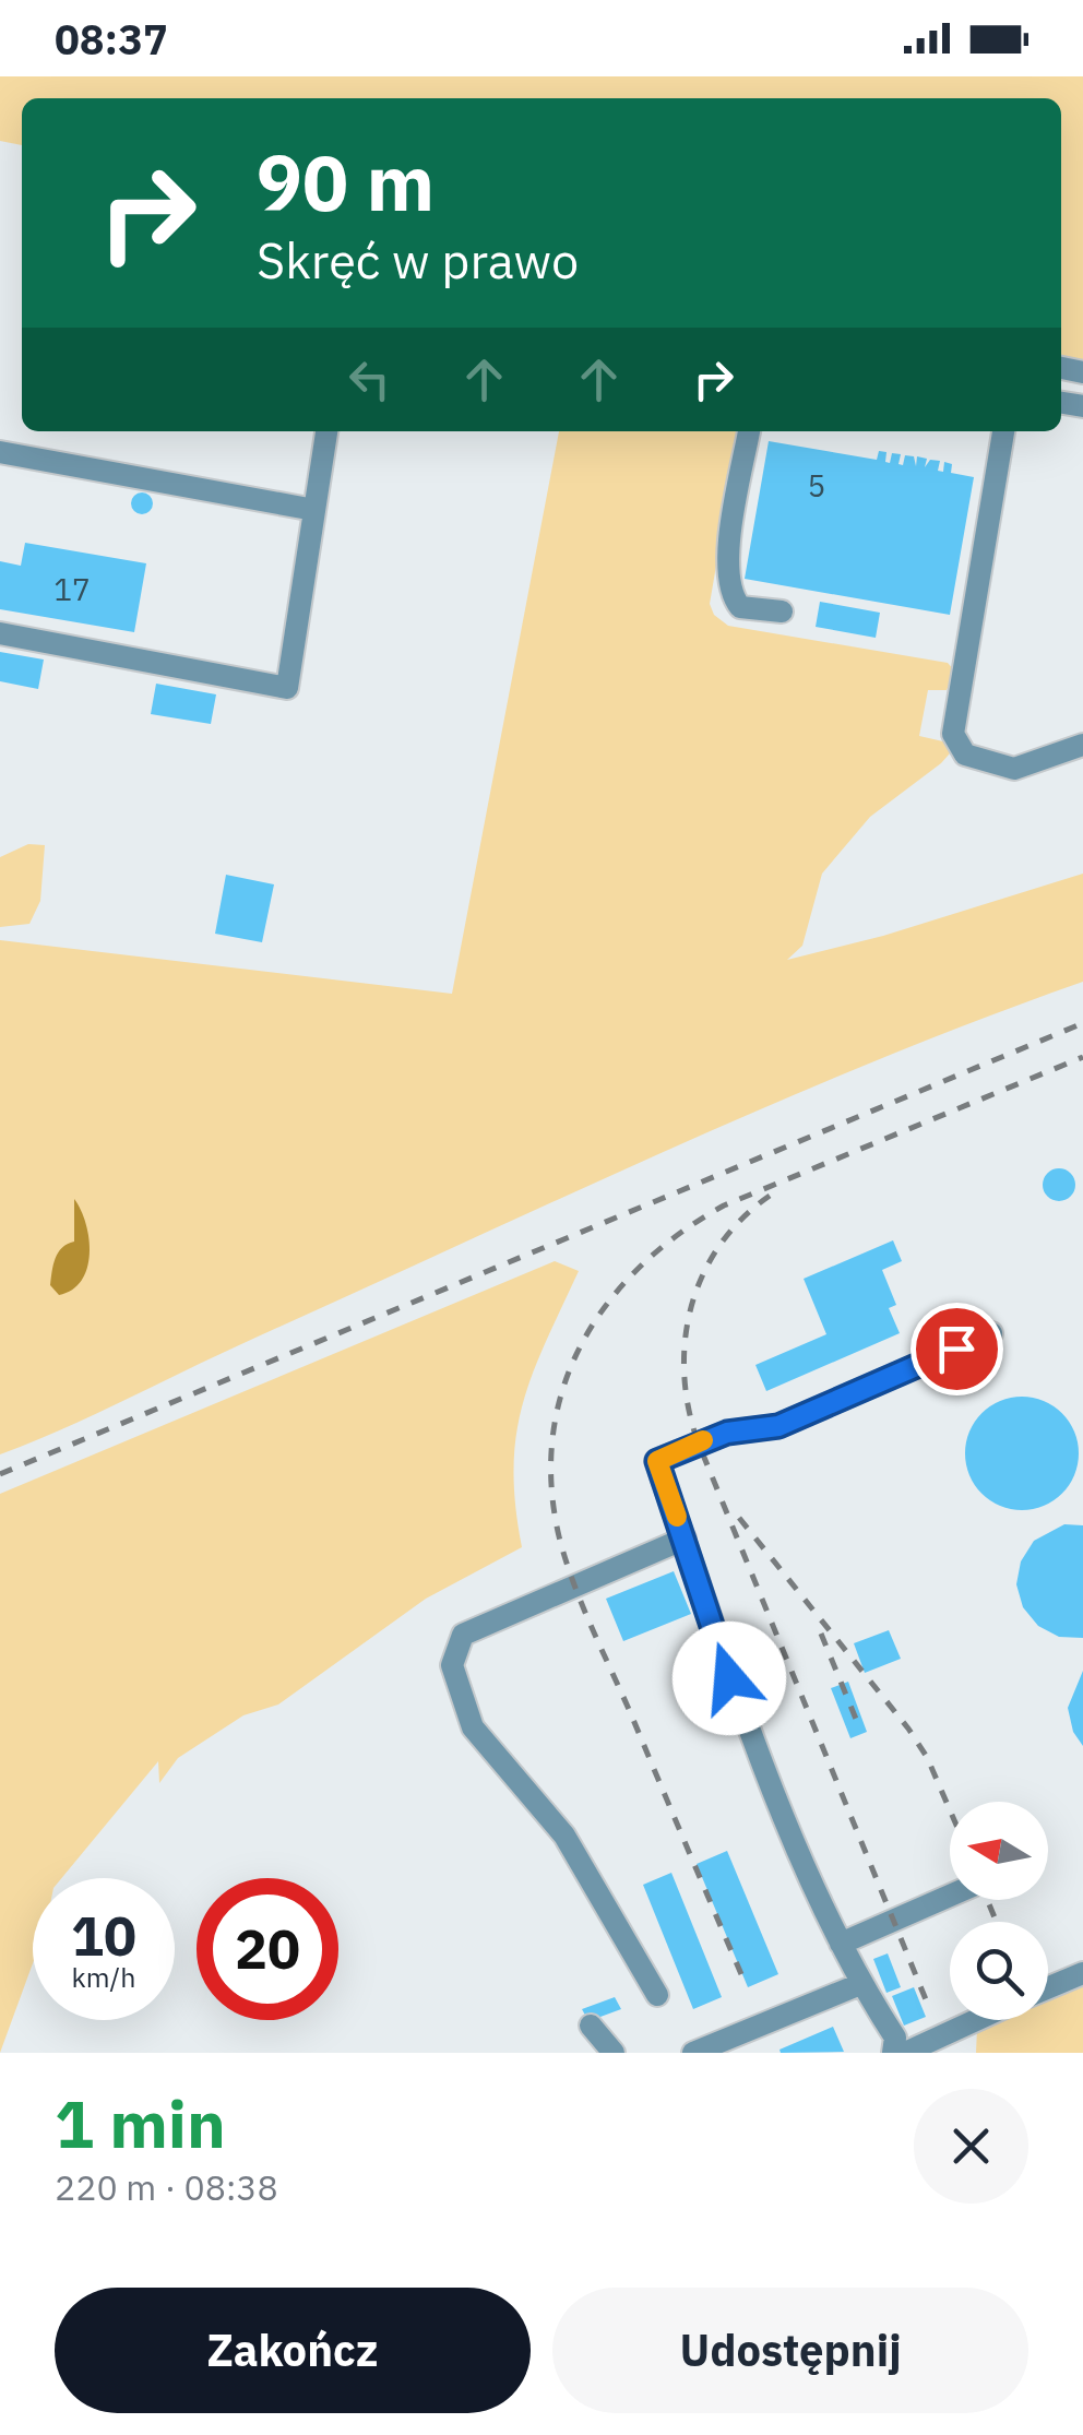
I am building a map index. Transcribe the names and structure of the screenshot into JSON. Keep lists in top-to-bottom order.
{
  "house_numbers": ["5", "17"],
  "north": "left",
  "page": {
    "status": "08:37",
    "turn": ["90 m", "Skręć w prawo"],
    "speed": "10 km/h",
    "limit": "20",
    "heading": ["1 min", "220 m · 08:38"],
    "buttons": ["Zakończ", "Udostępnij"]
  }
}
